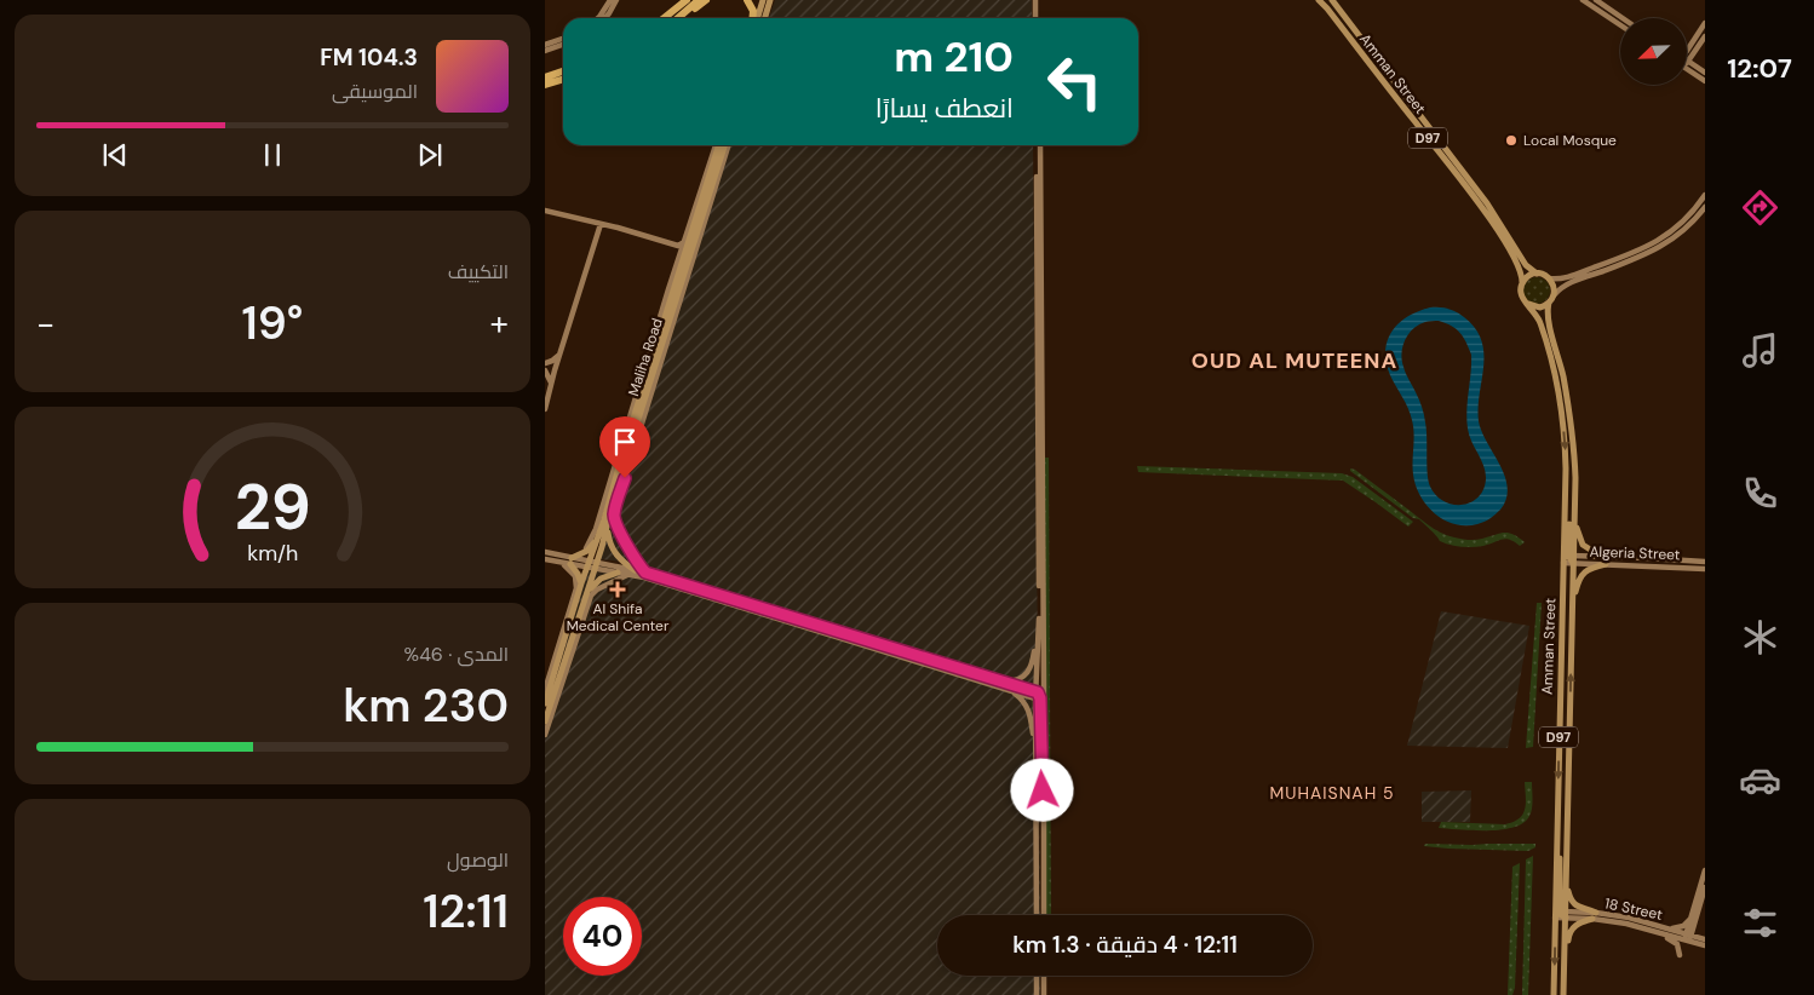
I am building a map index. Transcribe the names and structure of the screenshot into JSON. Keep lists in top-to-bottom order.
{
  "streets": {
    "main road": ["Amman Street", "D97", "Maliha Road"],
    "street": ["Algeria Street", "18 Street"]
  },
  "crossings": [
    ["Amman Street", "Algeria Street"],
    ["Amman Street", "18 Street"]
  ],
  "districts": ["OUD AL MUTEENA", "MUHAISNAH 5"],
  "places": {
    "other": ["Local Mosque"],
    "health": ["Al Shifa Medical Center"]
  },
  "north": "bottom left",
  "page": {
    "tabs": "12:07",
    "turn": ["210 m", "انعطف يسارًا"],
    "song": ["104.3 FM", "الموسيقى"],
    "tile": [
      "التكييف",
      ["المدى · 46%", "230 km"],
      ["الوصول", "12:11"]
    ],
    "heat": ["−", "19°", "+"],
    "limit": "40",
    "trip": "12:11 · 4 دقيقة · 1.3 km",
    "gauge": ["29", "km/h"]
  }
}
